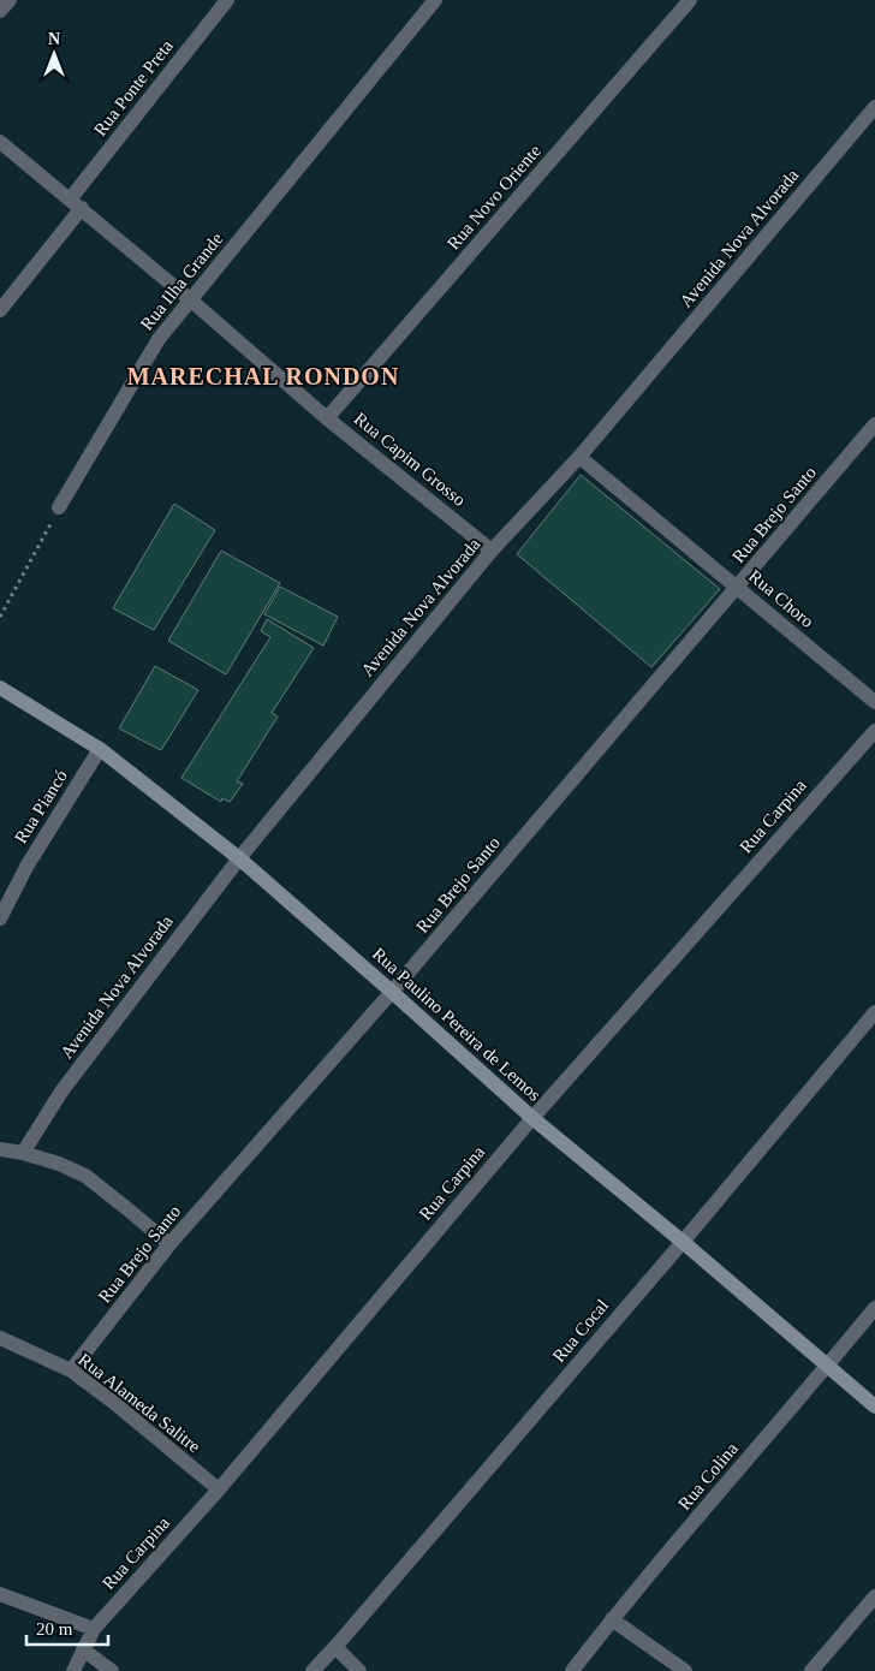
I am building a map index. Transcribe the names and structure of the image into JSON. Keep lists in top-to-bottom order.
{
  "streets": {
    "street": [
      "Rua Ponte Preta",
      "Rua Novo Oriente",
      "Avenida Nova Alvorada",
      "Rua Ilha Grande",
      "Rua Capim Grosso",
      "Rua Brejo Santo",
      "Rua Choro",
      "Rua Piancó",
      "Rua Carpina",
      "Rua Paulino Pereira de Lemos",
      "Rua Cocal",
      "Rua Alameda Salitre",
      "Rua Colina"
    ]
  },
  "crossings": [
    ["Rua Ponte Preta", "Rua Capim Grosso"],
    ["Rua Novo Oriente", "Rua Capim Grosso"],
    ["Avenida Nova Alvorada", "Rua Capim Grosso"],
    ["Avenida Nova Alvorada", "Rua Choro"],
    ["Avenida Nova Alvorada", "Rua Paulino Pereira de Lemos"],
    ["Rua Ilha Grande", "Rua Capim Grosso"],
    ["Rua Brejo Santo", "Rua Choro"],
    ["Rua Brejo Santo", "Rua Paulino Pereira de Lemos"],
    ["Rua Brejo Santo", "Rua Alameda Salitre"],
    ["Rua Piancó", "Rua Paulino Pereira de Lemos"],
    ["Rua Carpina", "Rua Paulino Pereira de Lemos"],
    ["Rua Carpina", "Rua Alameda Salitre"],
    ["Rua Paulino Pereira de Lemos", "Rua Cocal"],
    ["Rua Paulino Pereira de Lemos", "Rua Colina"]
  ],
  "districts": ["MARECHAL RONDON"],
  "scale_bar": "20 m",
  "north": "top"
}
